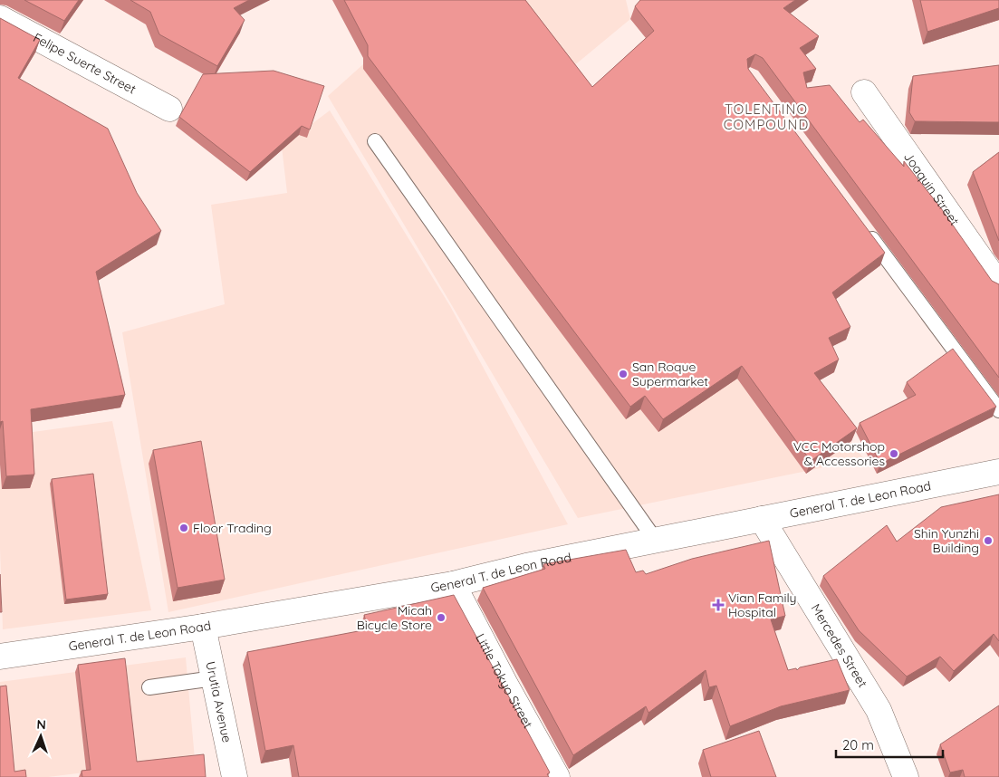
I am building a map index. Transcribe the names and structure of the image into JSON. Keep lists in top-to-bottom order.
{
  "streets": {
    "street": [
      "Felipe Suerte Street",
      "Joaquin Street",
      "General T. de Leon Road",
      "Mercedes Street",
      "Little Tokyo Street",
      "Urutia Avenue"
    ]
  },
  "crossings": [
    ["General T. de Leon Road", "Mercedes Street"],
    ["General T. de Leon Road", "Little Tokyo Street"],
    ["General T. de Leon Road", "Urutia Avenue"]
  ],
  "districts": ["TOLENTINO COMPOUND"],
  "places": {
    "other": [
      "San Roque Supermarket",
      "VCC Motorshop & Accessories",
      "Floor Trading",
      "Shin Yunzhi Building",
      "Micah Bicycle Store"
    ],
    "health": ["Vian Family Hospital"]
  },
  "scale_bar": "20 m",
  "north": "top"
}
